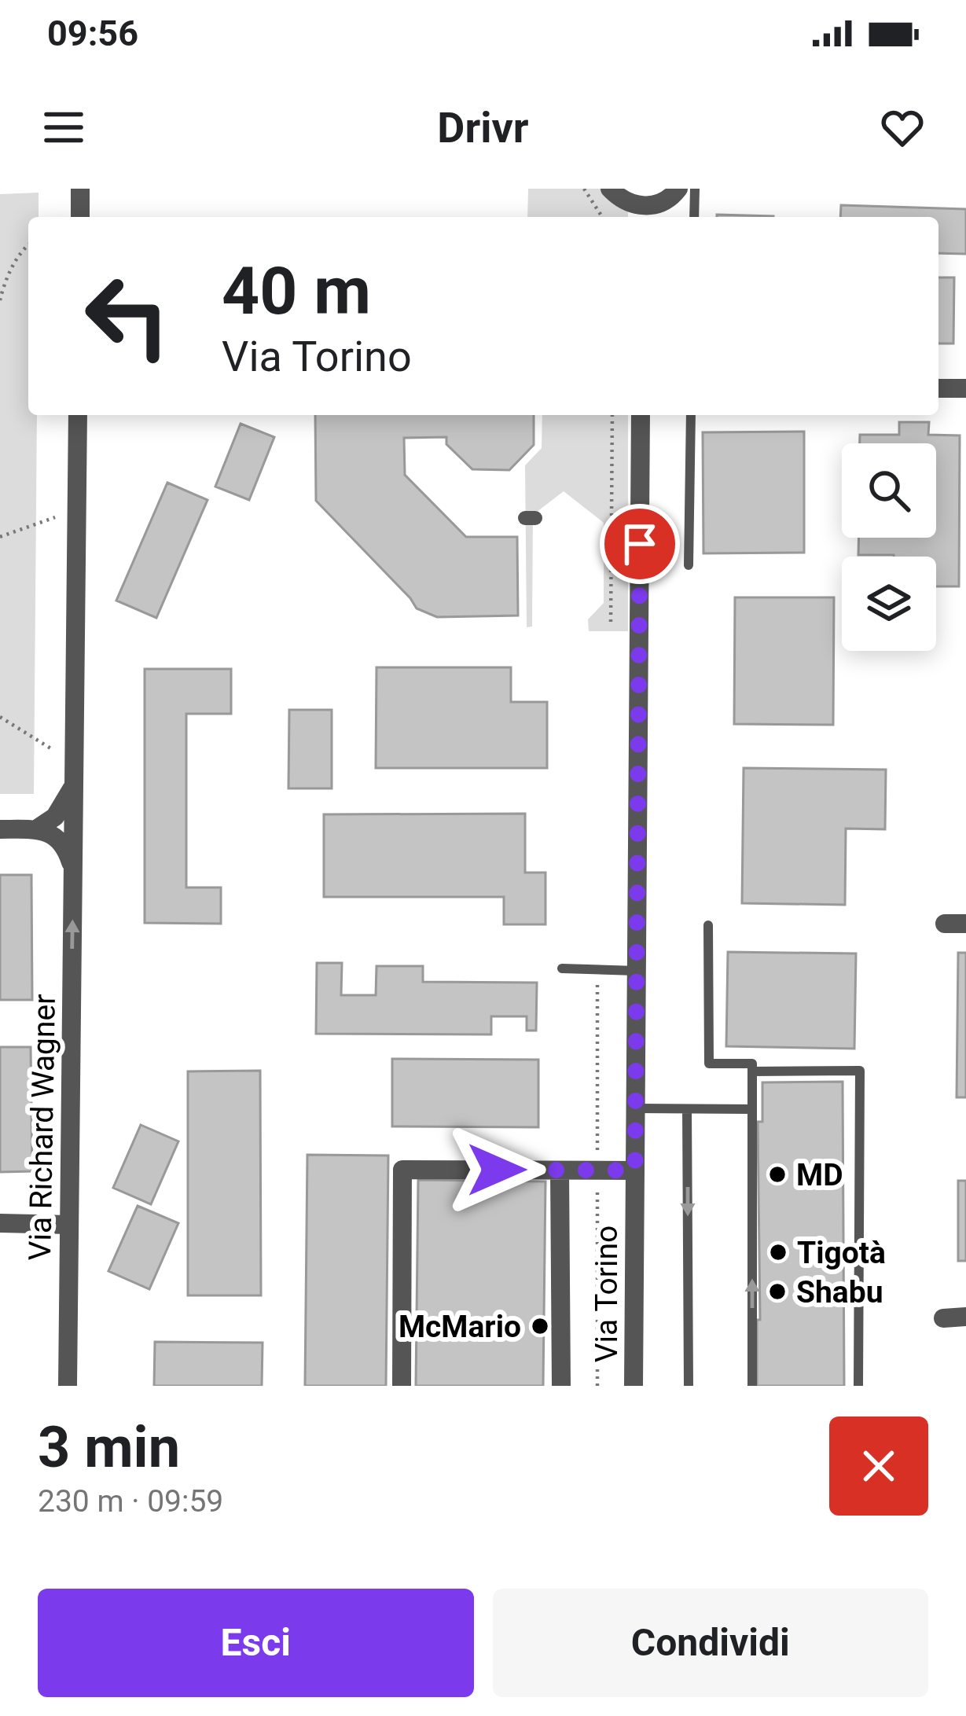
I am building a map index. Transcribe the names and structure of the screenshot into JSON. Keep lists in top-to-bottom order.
{
  "streets": {
    "street": ["Via Richard Wagner", "Via Torino"]
  },
  "one_way": ["Via Richard Wagner"],
  "places": [
    "MD",
    "Tigotà",
    "Shabu",
    "McMario"
  ],
  "page": {
    "status": "09:56",
    "header": "Drivr",
    "turn": ["40 m", "Via Torino"],
    "heading": ["3 min", "230 m · 09:59"],
    "buttons": ["Esci", "Condividi"]
  }
}
